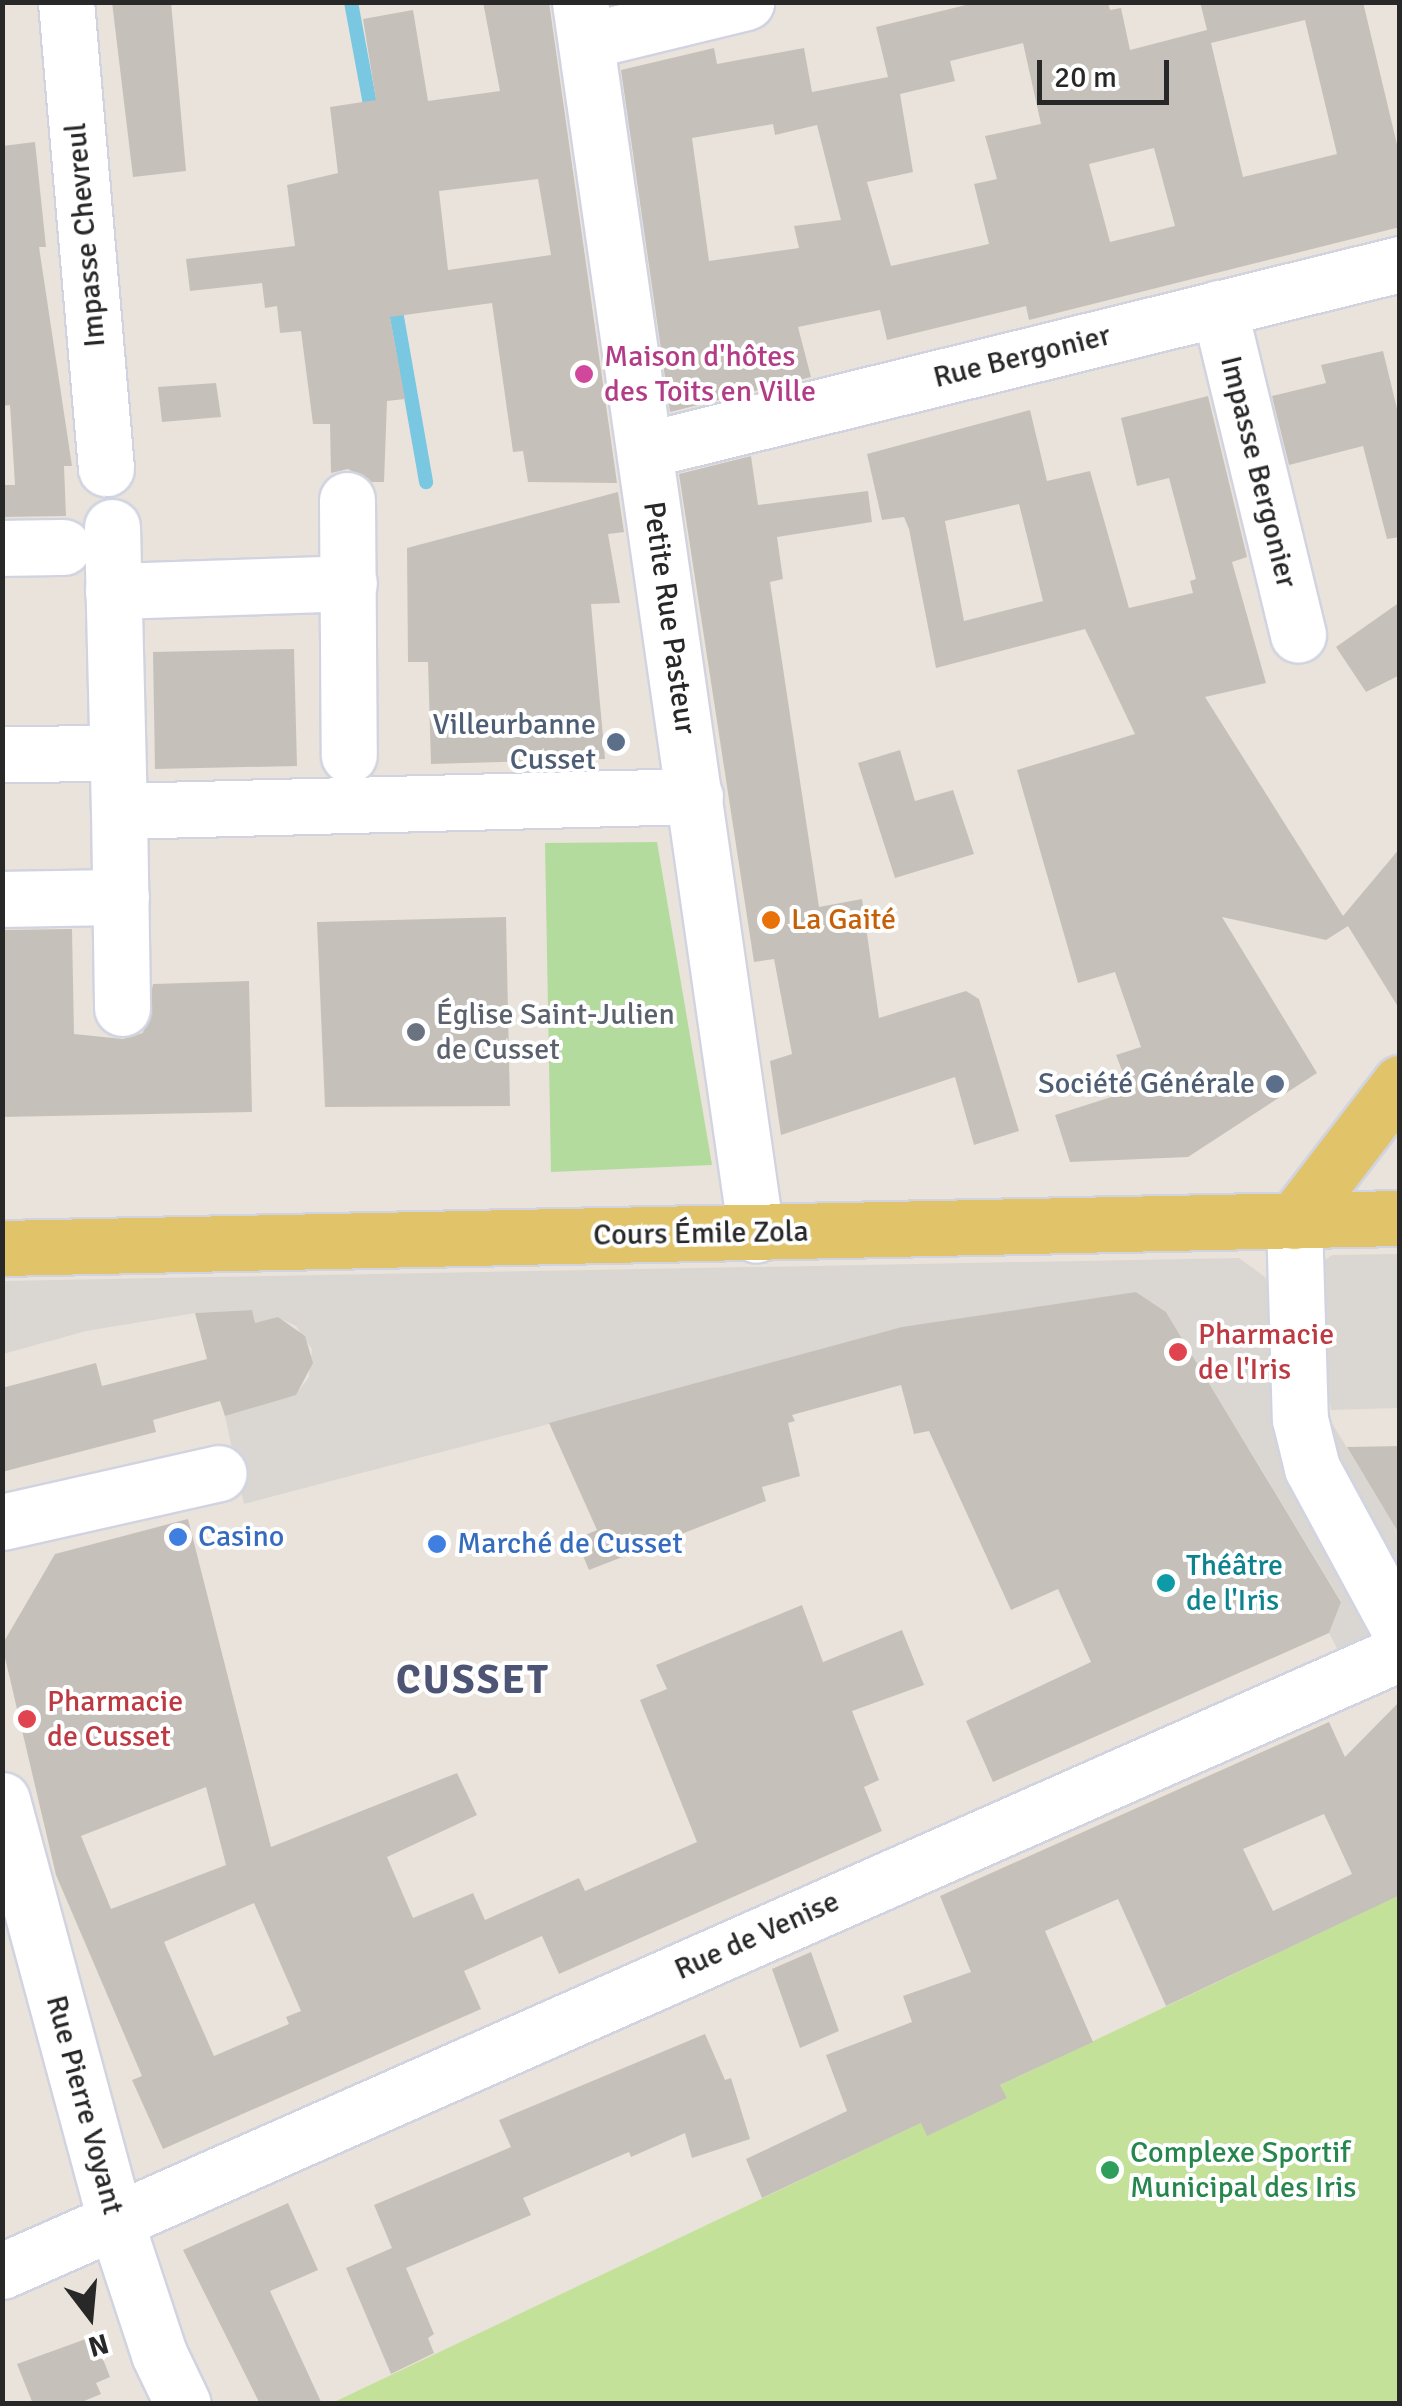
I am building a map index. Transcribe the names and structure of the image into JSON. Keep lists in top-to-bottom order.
{
  "streets": {
    "main road": ["Cours Émile Zola"],
    "street": [
      "Impasse Chevreul",
      "Rue Bergonier",
      "Impasse Bergonier",
      "Petite Rue Pasteur",
      "Rue de Venise",
      "Rue Pierre Voyant"
    ]
  },
  "crossings": [
    ["Rue Bergonier", "Impasse Bergonier"],
    ["Rue Bergonier", "Petite Rue Pasteur"],
    ["Petite Rue Pasteur", "Cours Émile Zola"],
    ["Rue de Venise", "Rue Pierre Voyant"]
  ],
  "districts": ["CUSSET"],
  "places": [
    "Maison d'hôtes des Toits en Ville",
    "Villeurbanne Cusset",
    "La Gaité",
    "Église Saint-Julien de Cusset",
    "Société Générale",
    "Pharmacie de l'Iris",
    "Casino",
    "Marché de Cusset",
    "Théâtre de l'Iris",
    "Pharmacie de Cusset",
    "Complexe Sportif Municipal des Iris"
  ],
  "scale_bar": "20 m",
  "north": "bottom"
}
